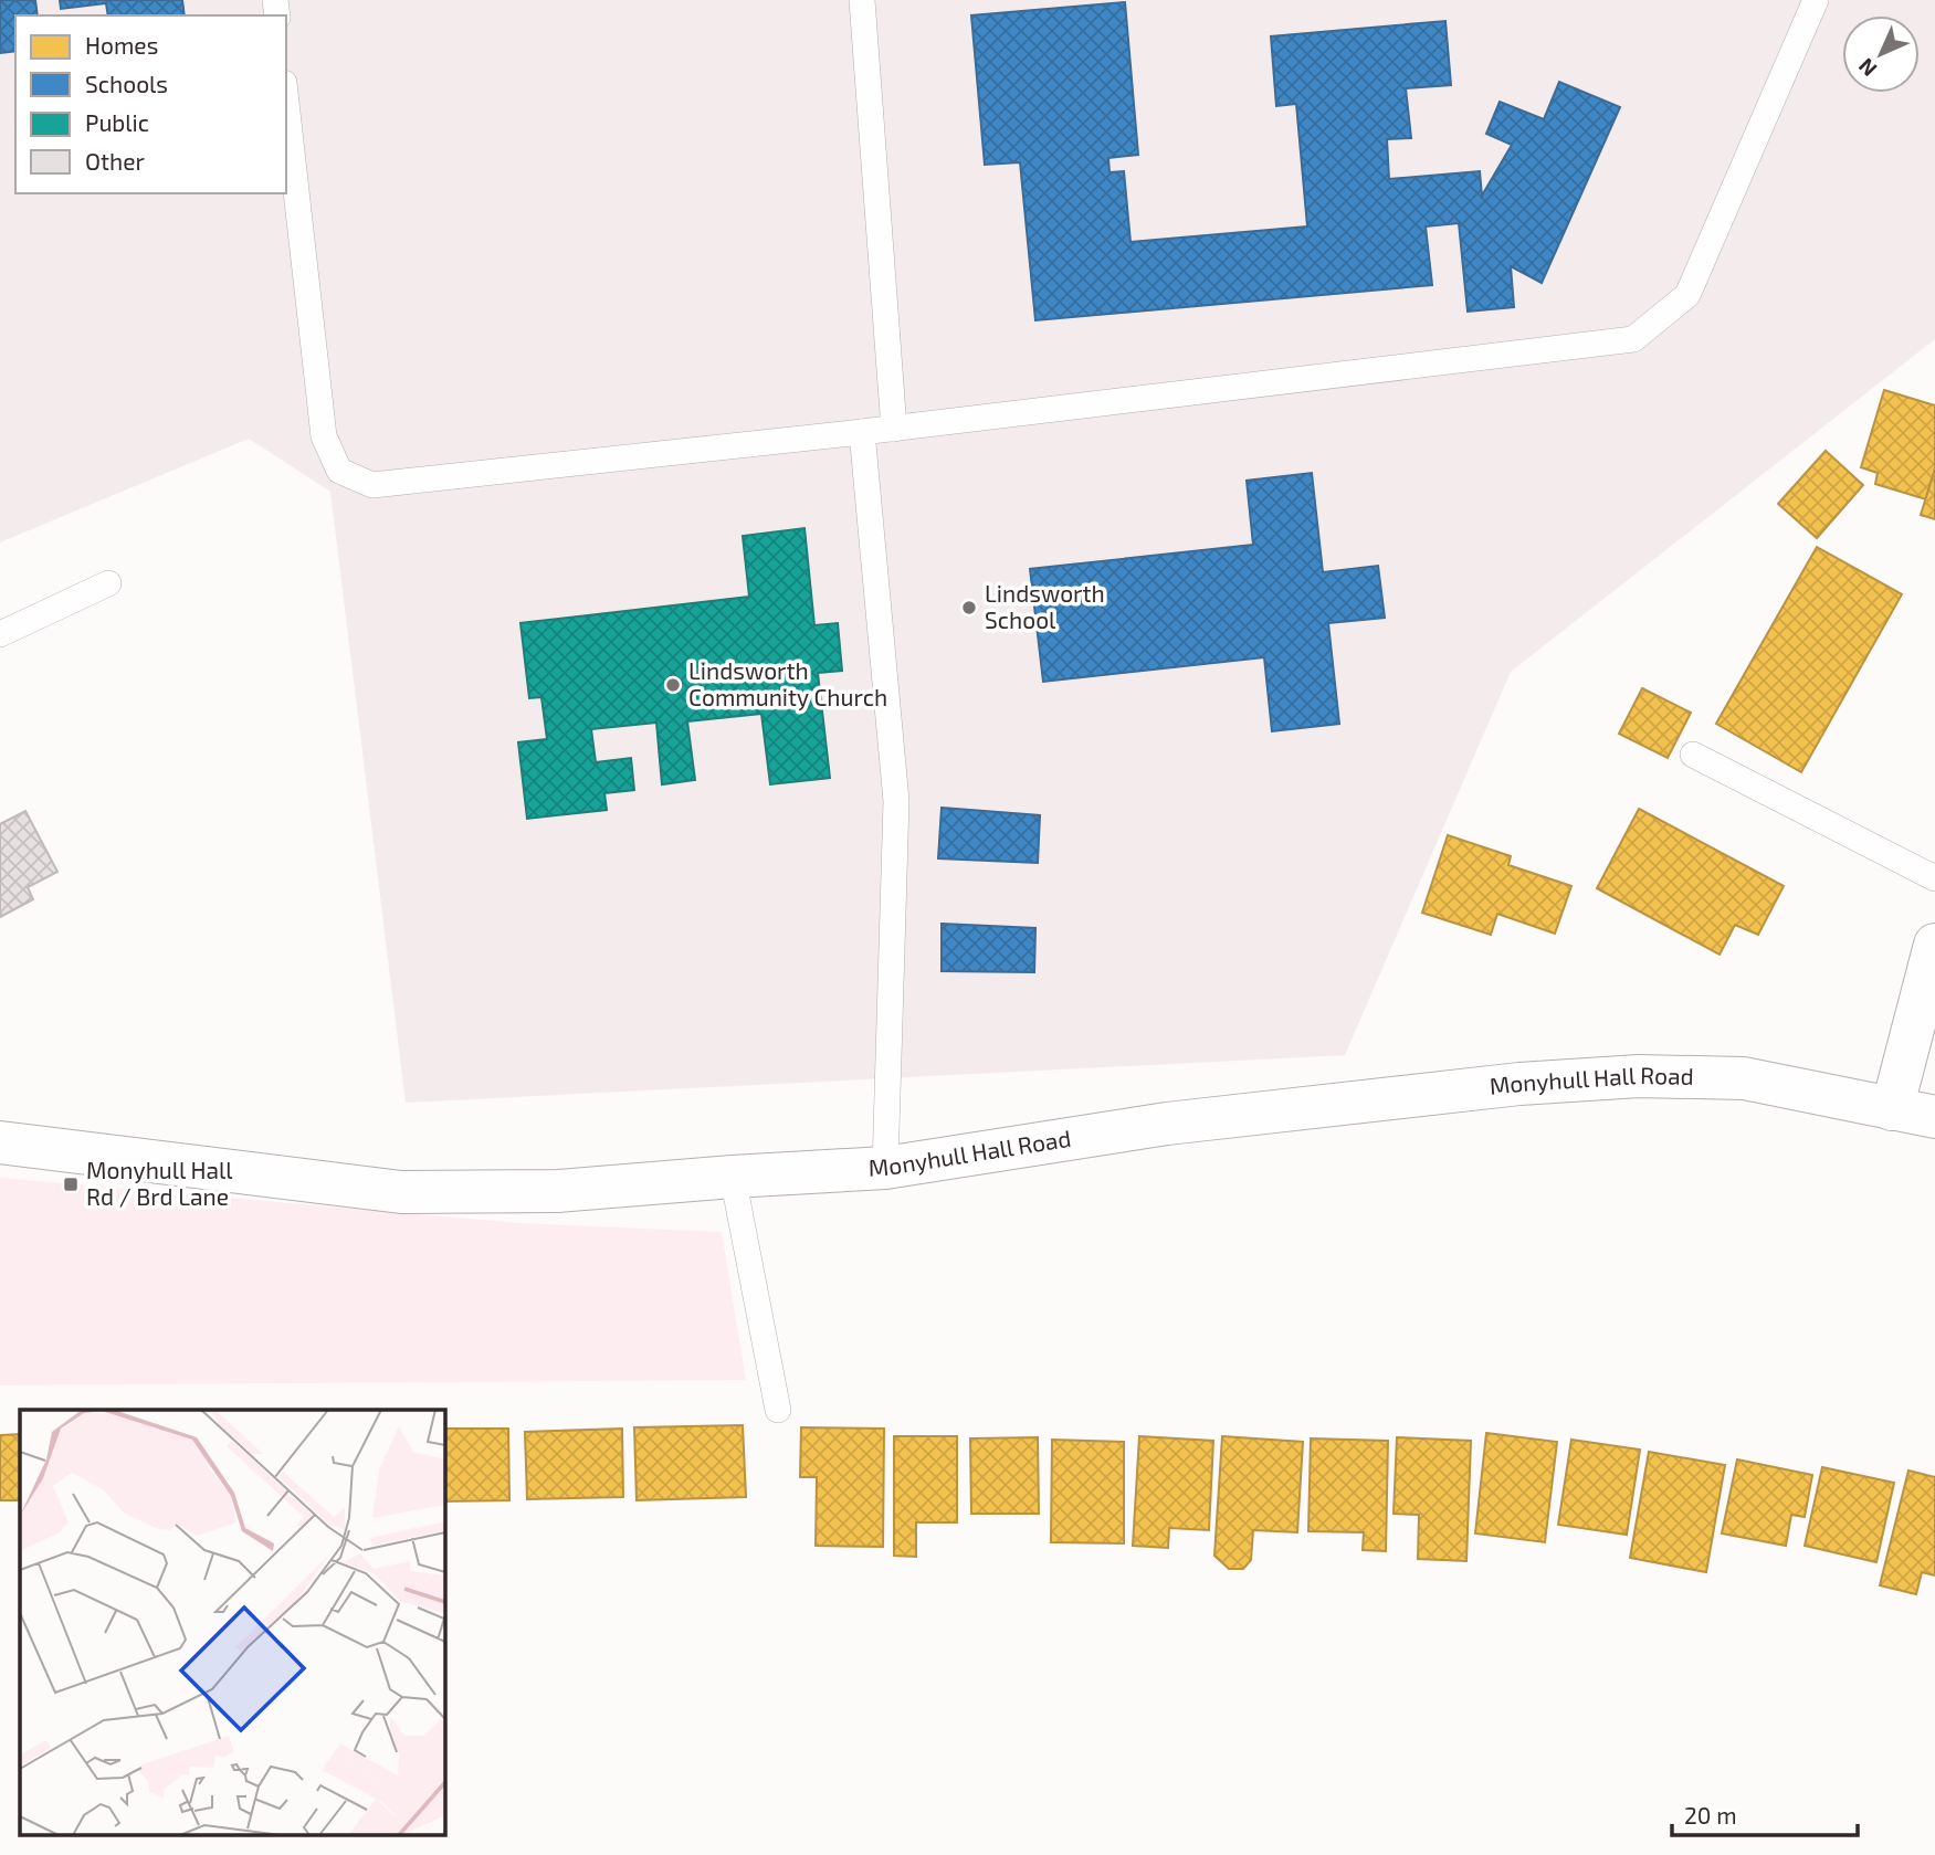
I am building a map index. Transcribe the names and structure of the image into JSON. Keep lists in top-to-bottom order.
{
  "streets": {
    "street": ["Monyhull Hall Road"]
  },
  "places": {
    "other": ["Lindsworth School", "Lindsworth Community Church"],
    "transit": ["Monyhull Hall Rd / Brd Lane"]
  },
  "legend": [
    "Homes",
    "Schools",
    "Public",
    "Other"
  ],
  "scale_bar": "20 m",
  "north": "bottom left"
}
